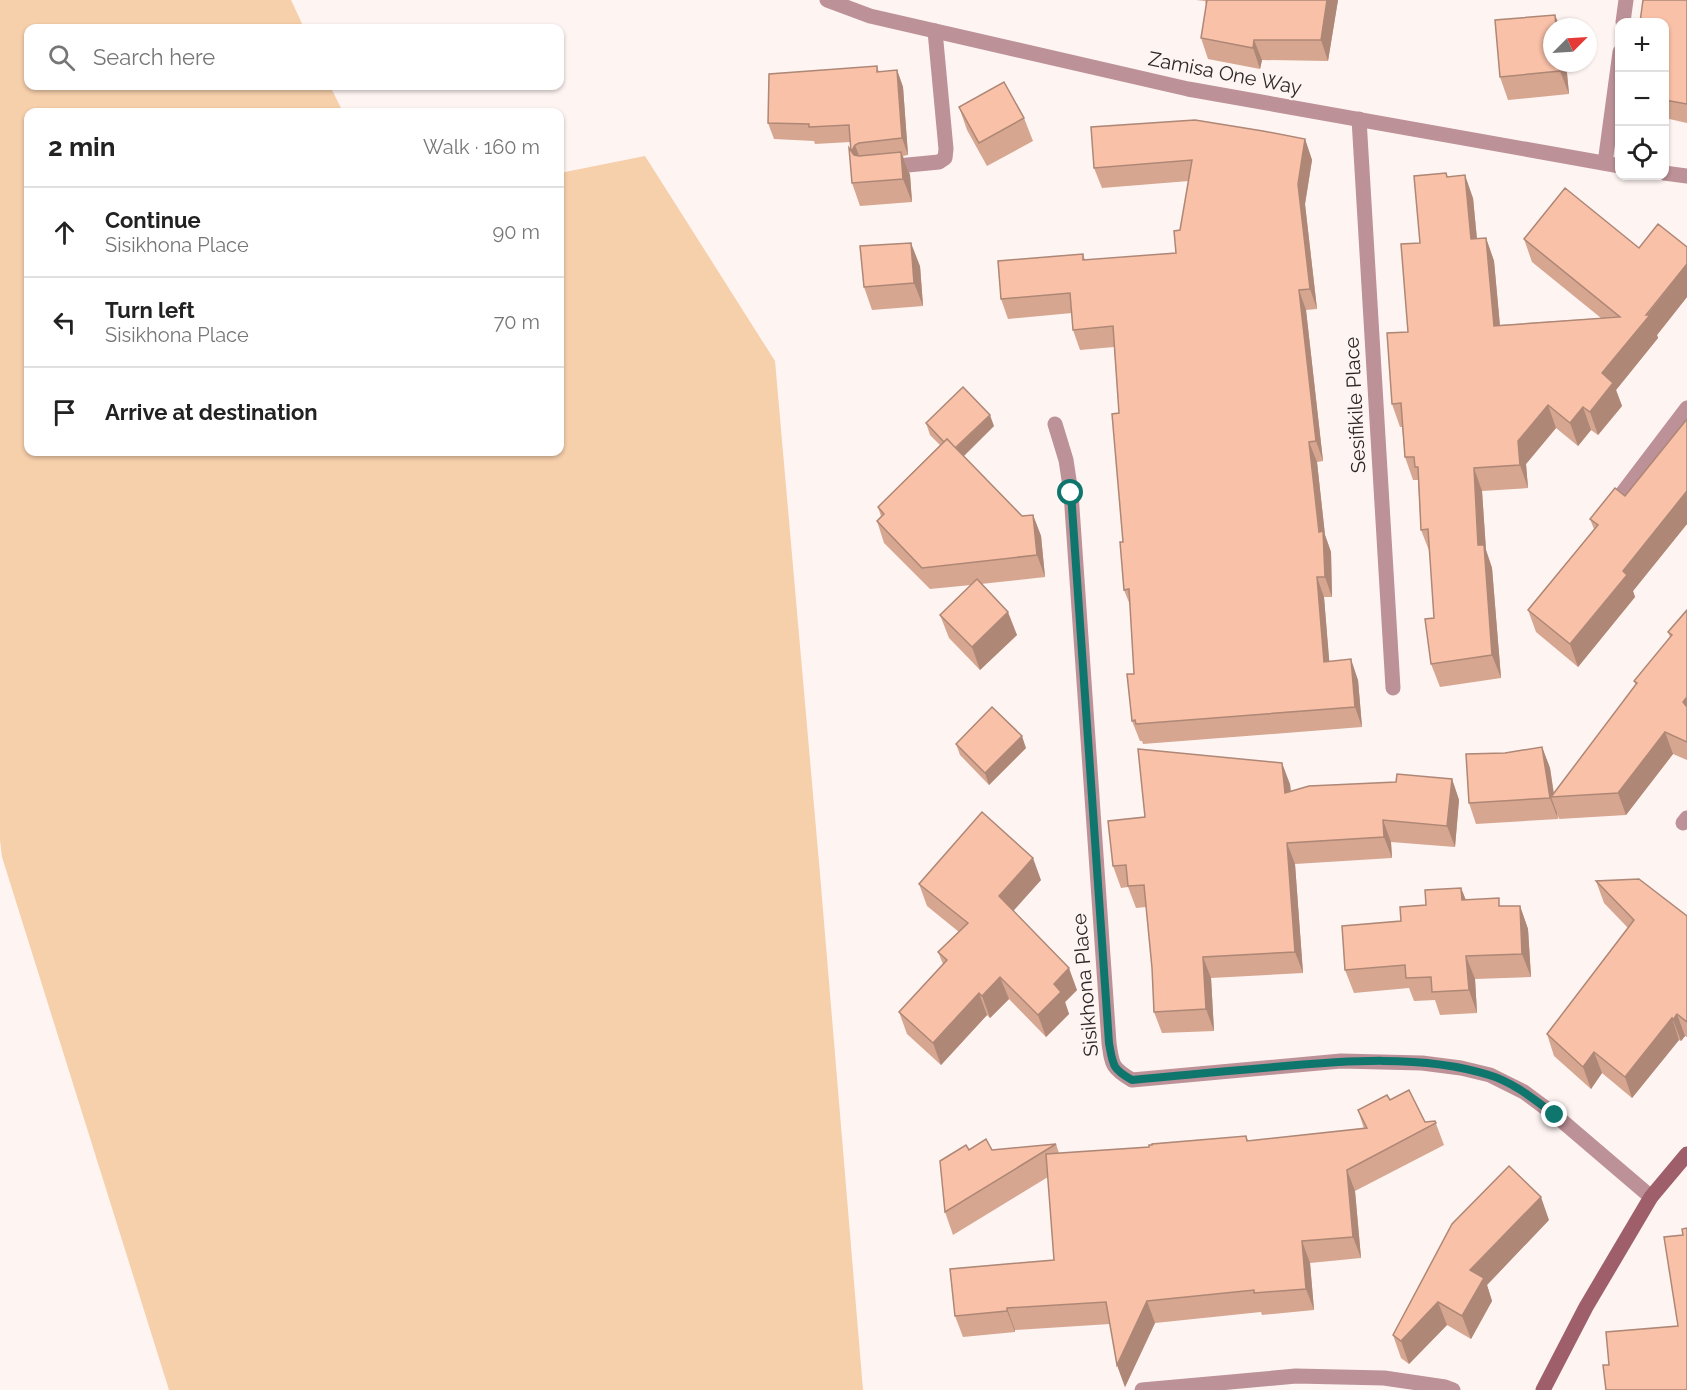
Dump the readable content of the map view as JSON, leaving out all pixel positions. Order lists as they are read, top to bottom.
{
  "streets": {
    "street": ["Zamisa One Way", "Sesifikile Place", "Sisikhona Place"]
  },
  "crossings": [
    ["Zamisa One Way", "Sesifikile Place"]
  ],
  "north": "top right",
  "page": {
    "map_buttons": ["+", "−"],
    "search": "Search here",
    "heading": ["2 min", "Walk · 160 m"],
    "list": [
      ["Continue", "Sisikhona Place", "90 m"],
      ["Turn left", "Sisikhona Place", "70 m"],
      "Arrive at destination"
    ]
  }
}
